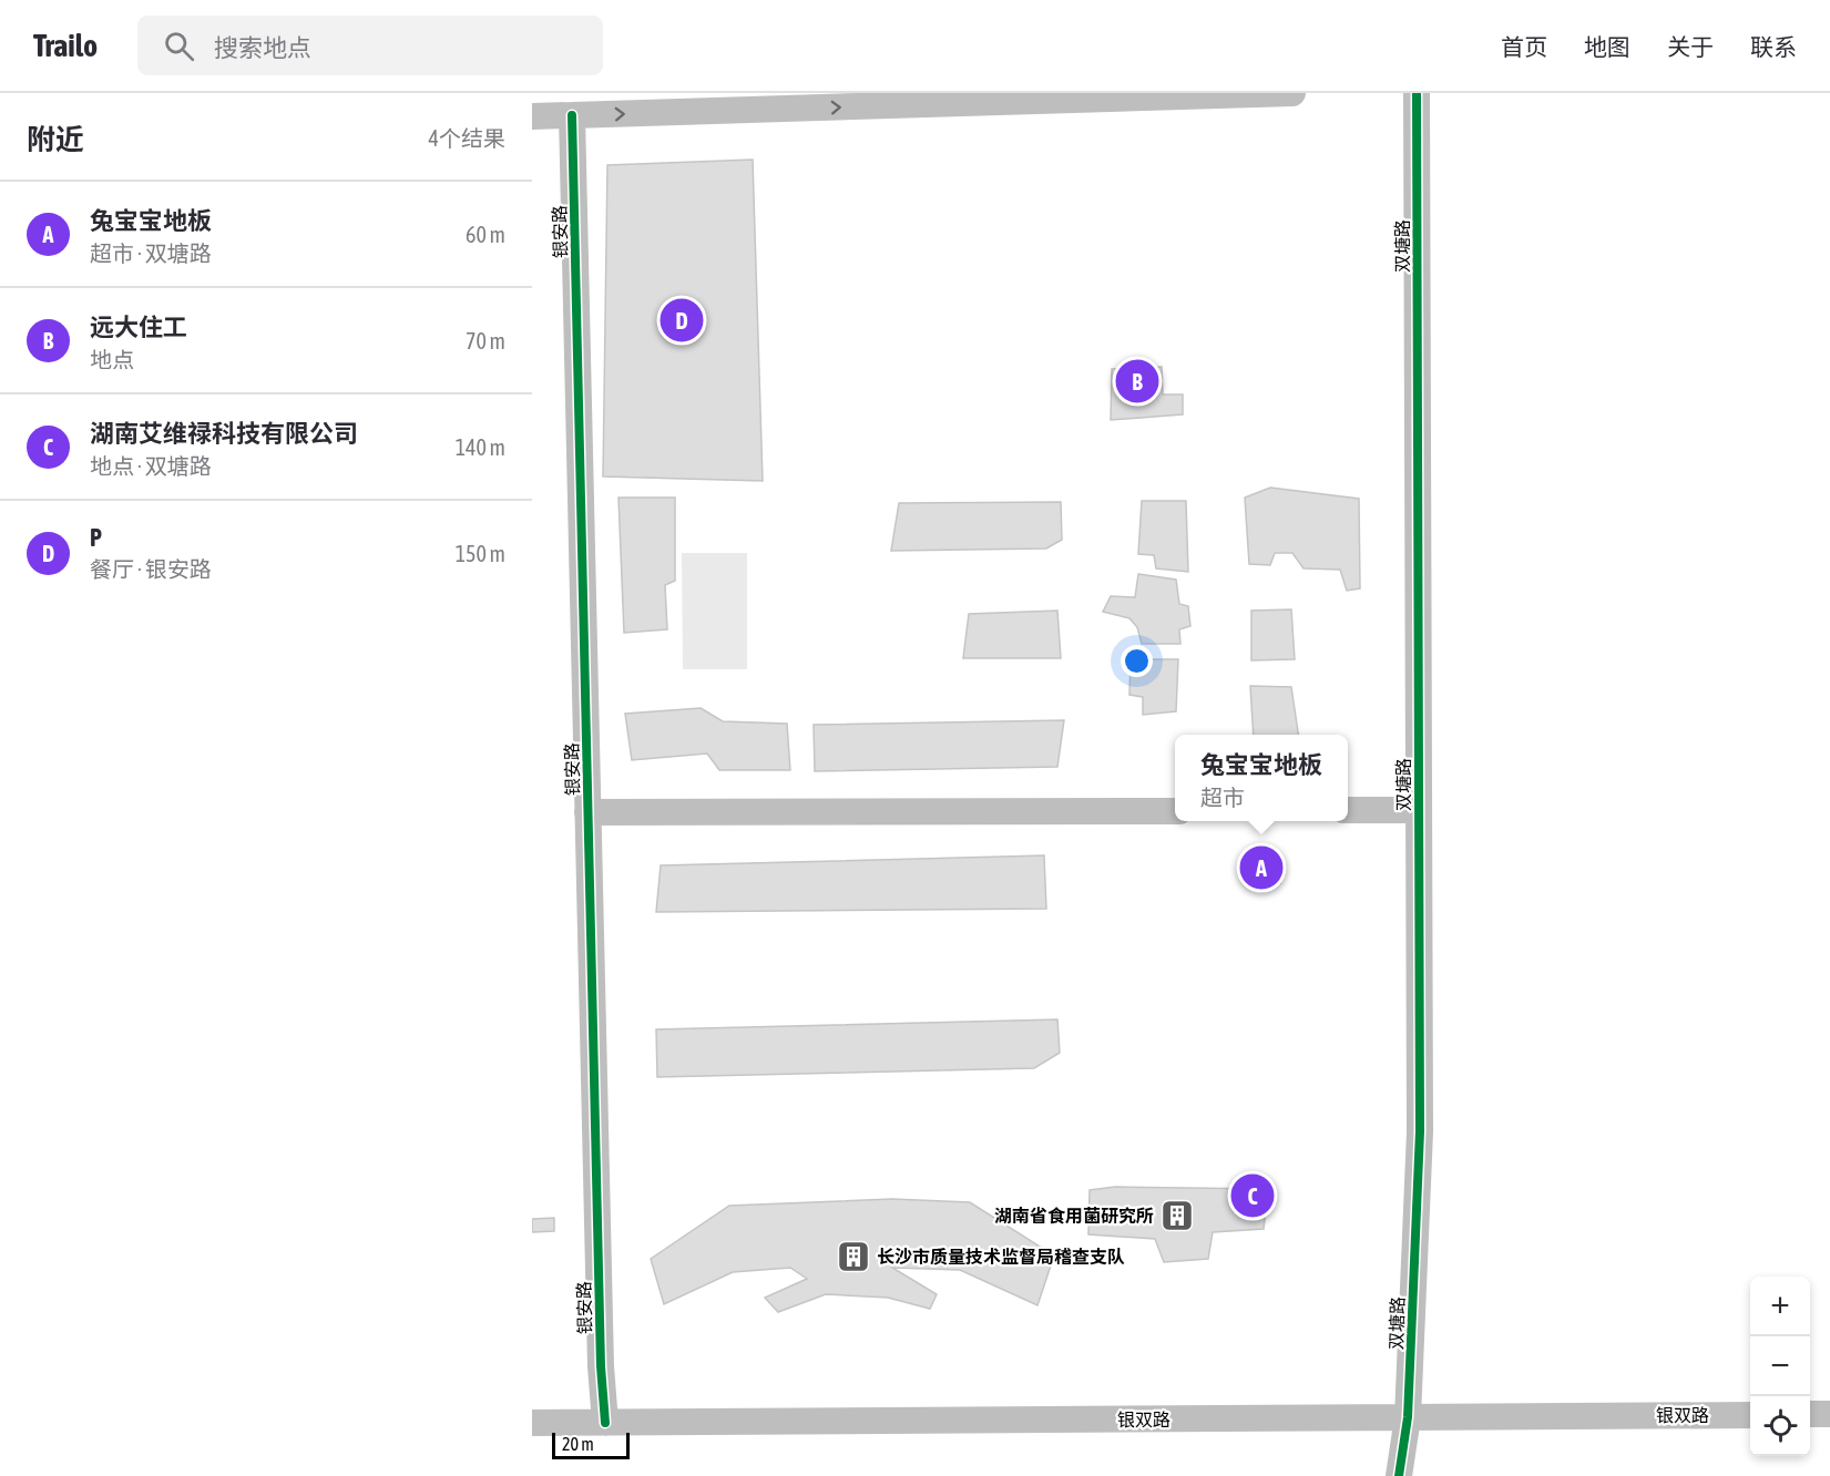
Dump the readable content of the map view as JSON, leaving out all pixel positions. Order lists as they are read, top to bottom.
{
  "streets": {
    "street": ["银安路", "双塘路", "银双路"]
  },
  "crossings": [
    ["银安路", "银双路"],
    ["双塘路", "银双路"]
  ],
  "places": {
    "building": ["湖南省食用菌研究所", "长沙市质量技术监督局稽查支队"]
  },
  "scale_bar": "20 m",
  "page": {
    "header": "Trailo",
    "search": "搜索地点",
    "nav": [
      "首页",
      "地图",
      "关于",
      "联系"
    ],
    "heading": ["附近", "4个结果"],
    "list": [
      {
        "mark": "A",
        "name": "兔宝宝地板",
        "note": "超市 · 双塘路",
        "value": "60 m"
      },
      {
        "mark": "B",
        "name": "远大住工",
        "note": "地点",
        "value": "70 m"
      },
      {
        "mark": "C",
        "name": "湖南艾维禄科技有限公司",
        "note": "地点 · 双塘路",
        "value": "140 m"
      },
      {
        "mark": "D",
        "name": "P",
        "note": "餐厅 · 银安路",
        "value": "150 m"
      }
    ],
    "pins": [
      "D",
      "B",
      "A",
      "C"
    ],
    "popup": ["兔宝宝地板", "超市"],
    "map_buttons": ["+", "−"],
    "scale": "20 m"
  }
}
